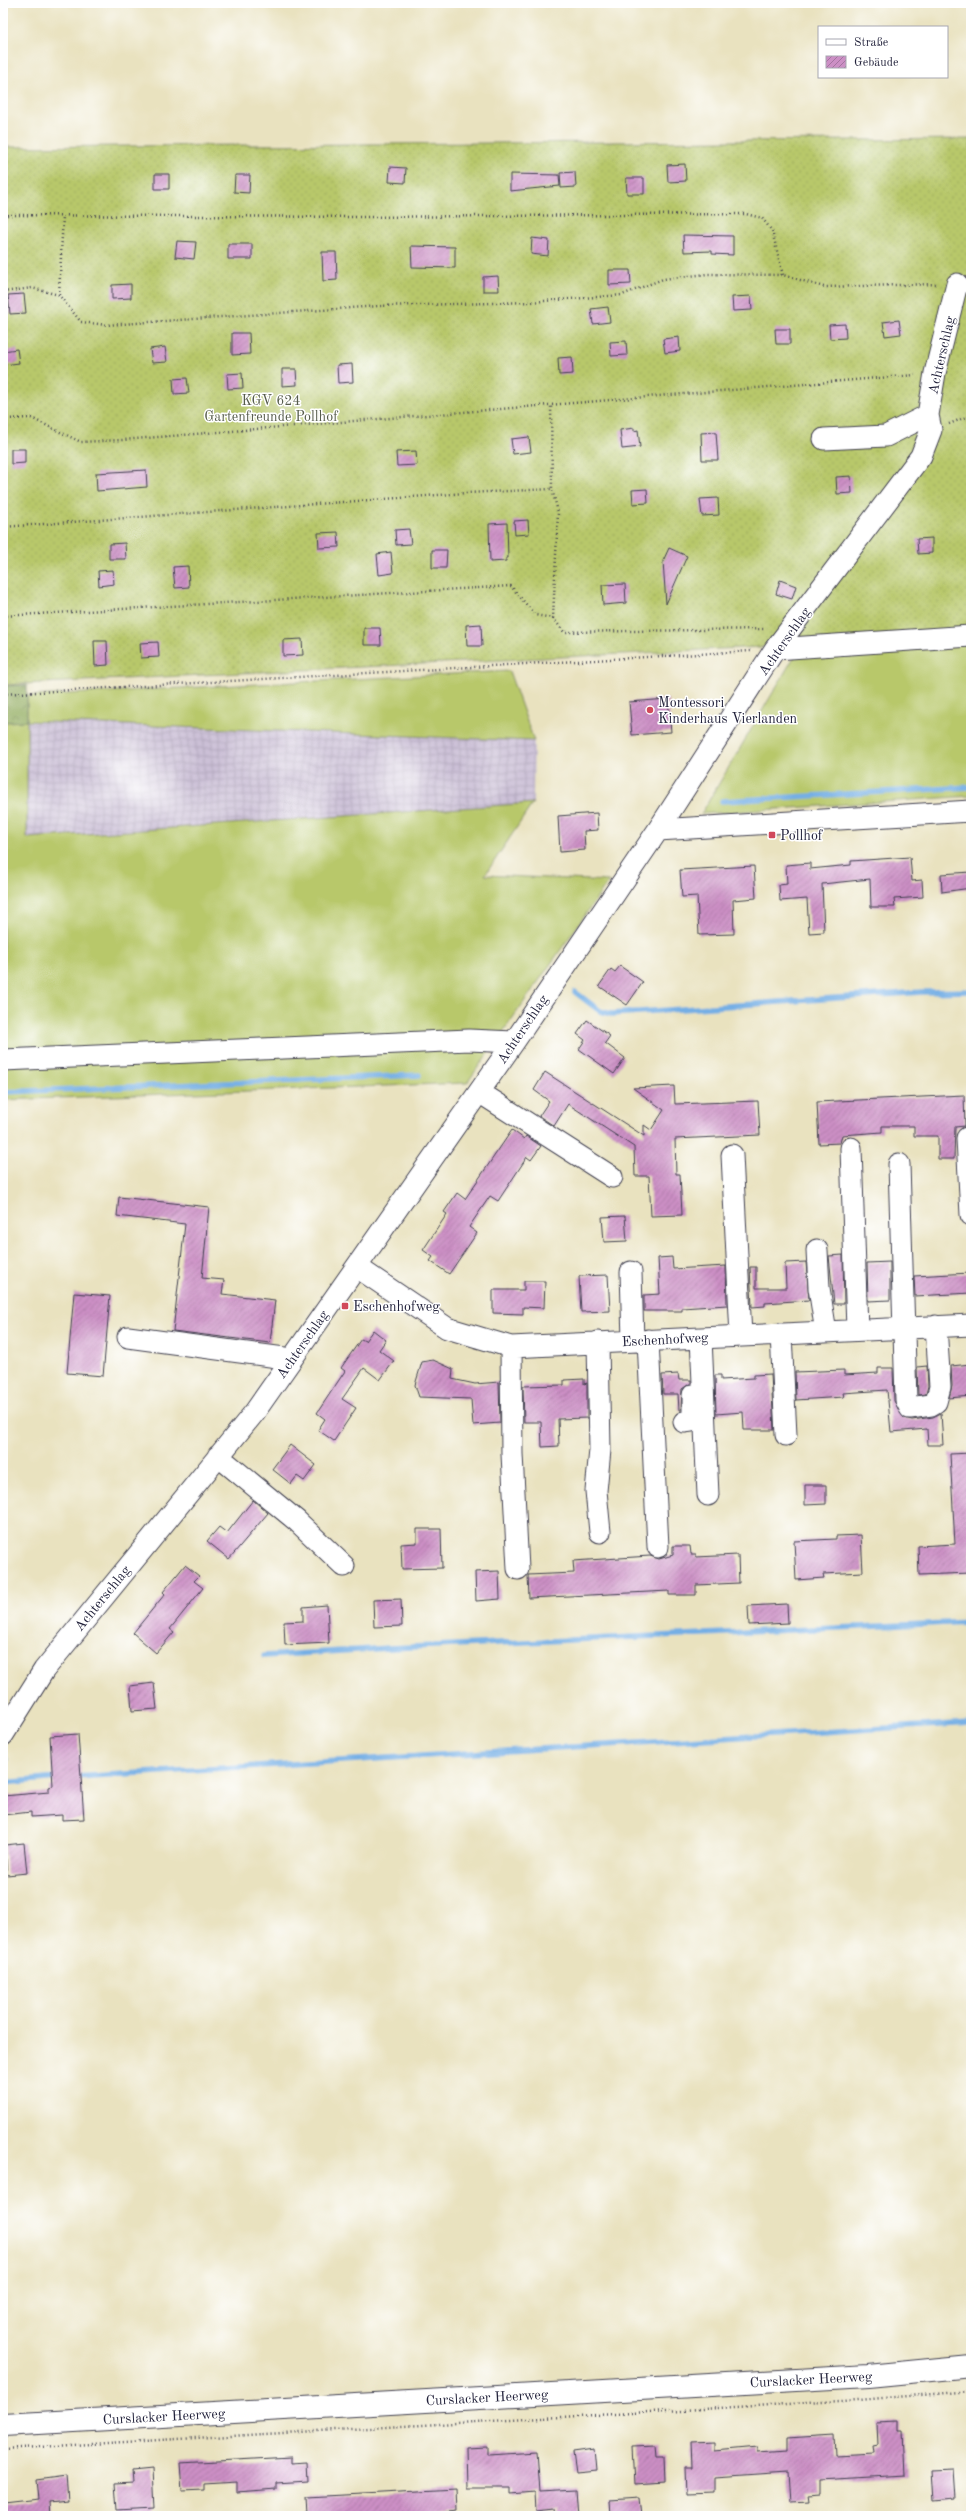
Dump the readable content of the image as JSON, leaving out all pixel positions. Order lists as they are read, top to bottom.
{
  "streets": {
    "main road": ["Curslacker Heerweg"],
    "street": ["Achterschlag", "Eschenhofweg"]
  },
  "crossings": [
    ["Achterschlag", "Eschenhofweg"]
  ],
  "parks": ["KGV 624 Gartenfreunde Pollhof"],
  "places": {
    "other": ["Montessori Kinderhaus Vierlanden"],
    "transit": ["Pollhof", "Eschenhofweg"]
  },
  "legend": ["Straße", "Gebäude"]
}
